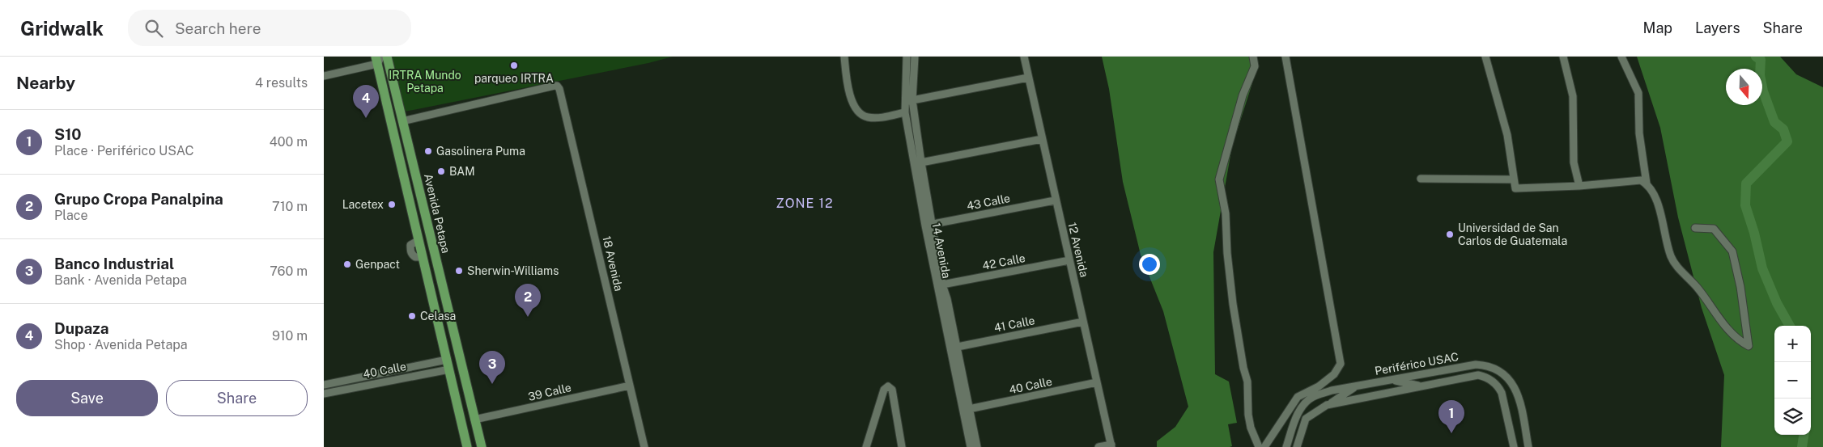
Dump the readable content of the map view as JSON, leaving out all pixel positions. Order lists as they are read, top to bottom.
{
  "streets": {
    "main road": ["Avenida Petapa"],
    "street": [
      "43 Calle",
      "12 Avenida",
      "14 Avenida",
      "42 Calle",
      "18 Avenida",
      "41 Calle",
      "Periférico USAC",
      "40 Calle",
      "39 Calle"
    ]
  },
  "crossings": [
    ["43 Calle", "12 Avenida"],
    ["43 Calle", "14 Avenida"],
    ["Avenida Petapa", "18 Avenida"],
    ["Avenida Petapa", "39 Calle"],
    ["12 Avenida", "42 Calle"],
    ["12 Avenida", "41 Calle"],
    ["12 Avenida", "40 Calle"],
    ["14 Avenida", "42 Calle"],
    ["14 Avenida", "41 Calle"],
    ["14 Avenida", "40 Calle"],
    ["18 Avenida", "39 Calle"]
  ],
  "districts": ["ZONE 12"],
  "parks": ["IRTRA Mundo Petapa"],
  "places": [
    "parqueo IRTRA",
    "Gasolinera Puma",
    "BAM",
    "Lacetex",
    "Universidad de San Carlos de Guatemala",
    "Genpact",
    "Sherwin-Williams",
    "Celasa"
  ],
  "north": "bottom",
  "page": {
    "header": "Gridwalk",
    "search": "Search here",
    "nav": ["Map", "Layers", "Share"],
    "heading": ["Nearby", "4 results"],
    "pins": [
      "4",
      "2",
      "3",
      "1"
    ],
    "list": [
      {
        "mark": "1",
        "name": "S10",
        "note": "Place · Periférico USAC",
        "value": "400 m"
      },
      {
        "mark": "2",
        "name": "Grupo Cropa Panalpina",
        "note": "Place",
        "value": "710 m"
      },
      {
        "mark": "3",
        "name": "Banco Industrial",
        "note": "Bank · Avenida Petapa",
        "value": "760 m"
      },
      {
        "mark": "4",
        "name": "Dupaza",
        "note": "Shop · Avenida Petapa",
        "value": "910 m"
      }
    ],
    "map_buttons": ["+", "−"],
    "buttons": ["Save", "Share"]
  }
}
